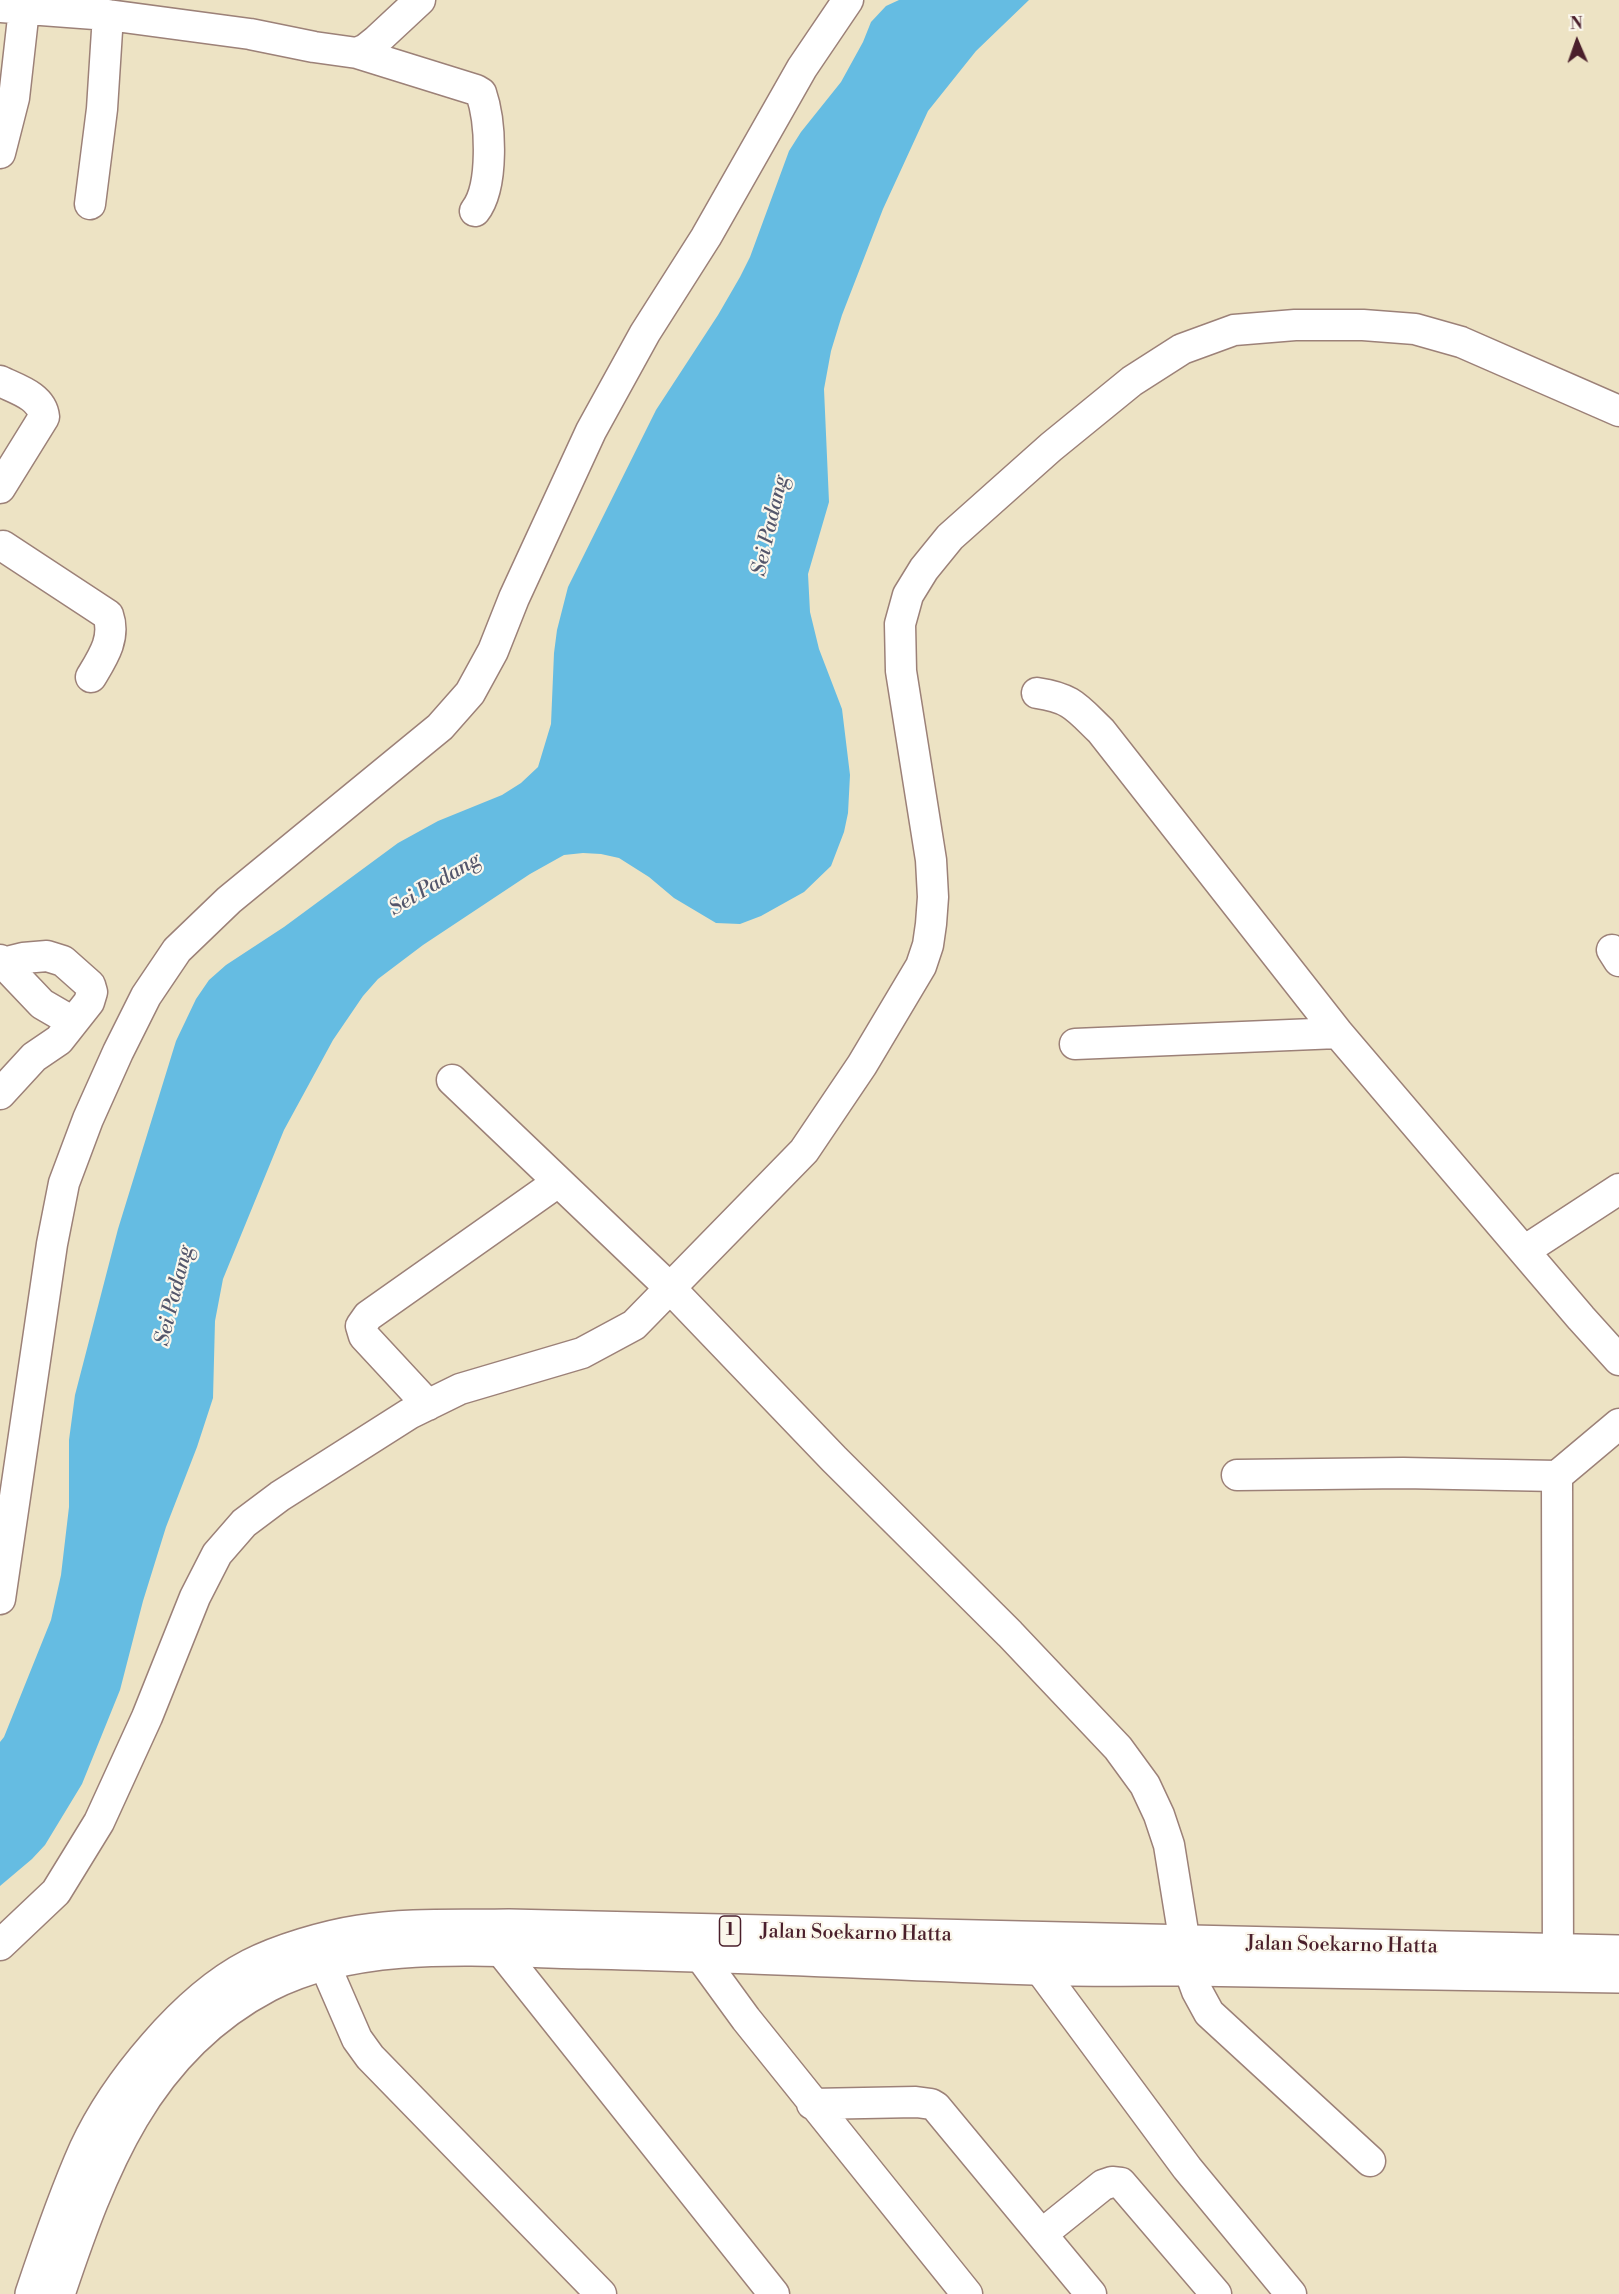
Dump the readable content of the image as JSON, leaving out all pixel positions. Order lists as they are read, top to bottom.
{
  "streets": {
    "highway": ["1", "Jalan Soekarno Hatta"]
  },
  "water": ["Sei Padang"],
  "north": "top"
}
